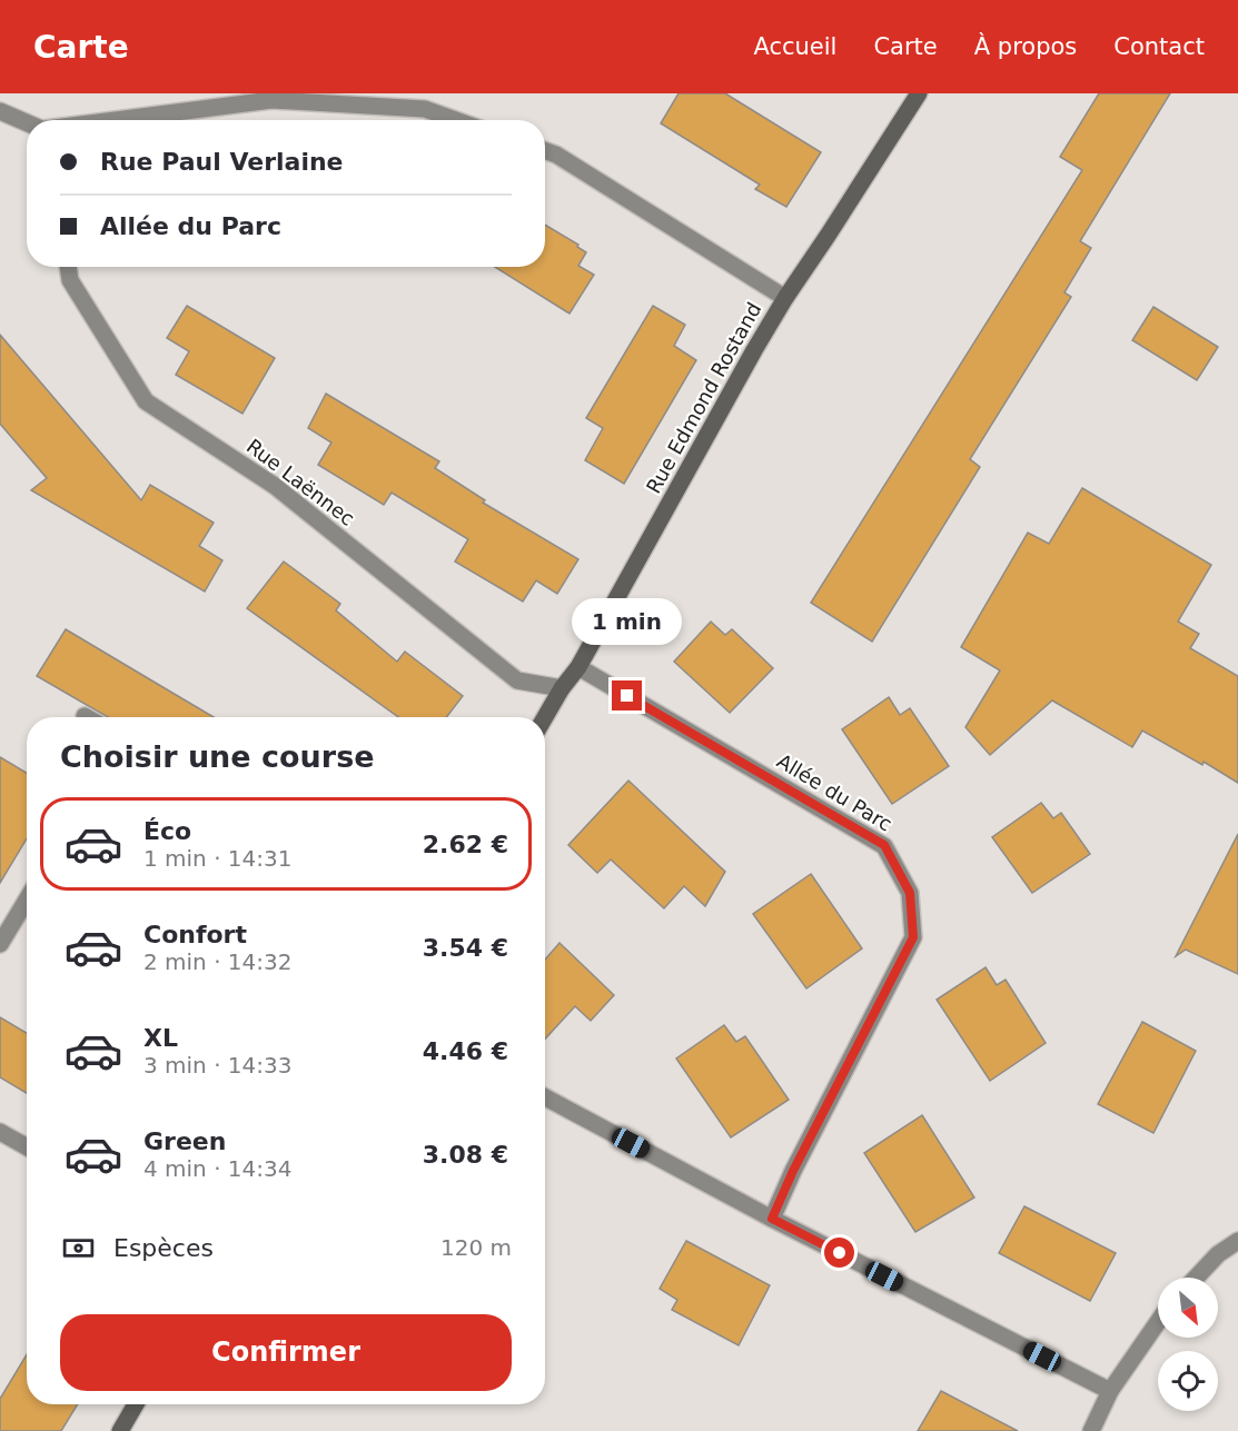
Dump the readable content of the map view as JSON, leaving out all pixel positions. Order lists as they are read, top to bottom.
{
  "streets": {
    "street": ["Rue Edmond Rostand", "Rue Laënnec", "Allée du Parc"]
  },
  "crossings": [
    ["Rue Edmond Rostand", "Rue Laënnec"],
    ["Rue Edmond Rostand", "Allée du Parc"]
  ],
  "north": "bottom right",
  "page": {
    "header": "Carte",
    "nav": [
      "Accueil",
      "Carte",
      "À propos",
      "Contact"
    ],
    "banner": ["Rue Paul Verlaine", "Allée du Parc"],
    "bubble": "1 min",
    "heading": "Choisir une course",
    "list": [
      {
        "name": "Éco",
        "note": "1 min · 14:31",
        "value": "2.62 €"
      },
      {
        "name": "Confort",
        "note": "2 min · 14:32",
        "value": "3.54 €"
      },
      {
        "name": "XL",
        "note": "3 min · 14:33",
        "value": "4.46 €"
      },
      {
        "name": "Green",
        "note": "4 min · 14:34",
        "value": "3.08 €"
      }
    ],
    "pay": ["Espèces", "120 m"],
    "buttons": "Confirmer"
  }
}
